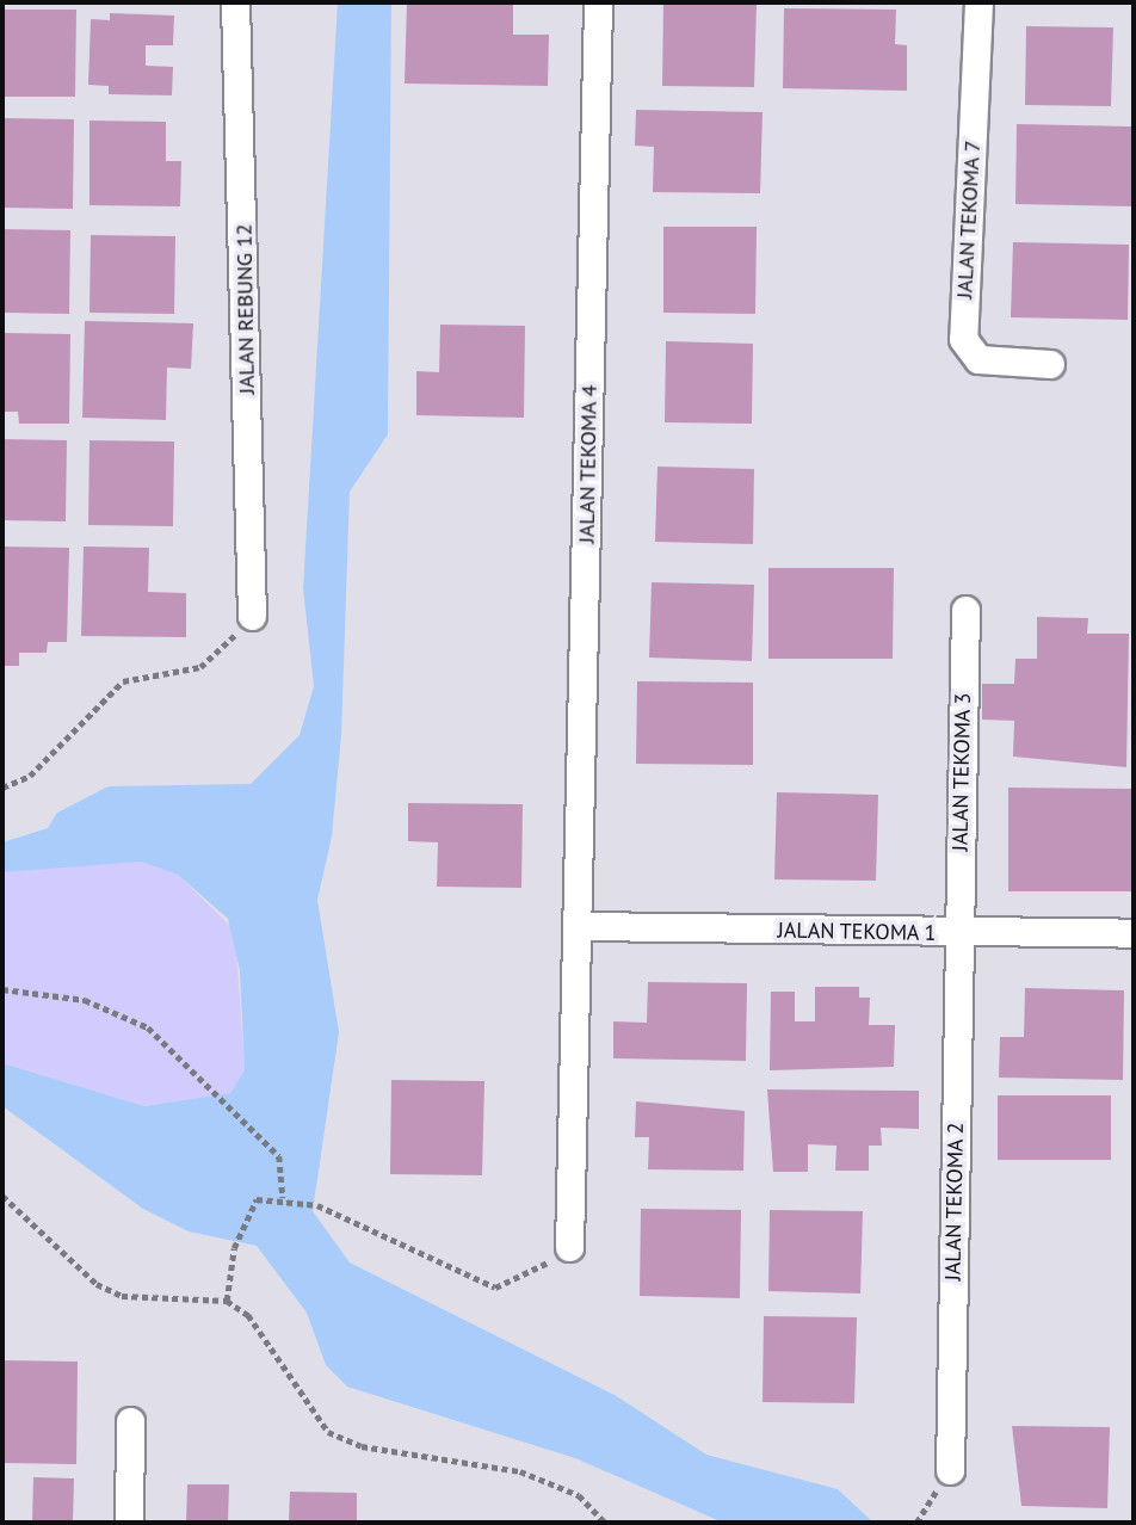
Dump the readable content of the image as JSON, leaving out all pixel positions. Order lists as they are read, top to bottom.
{
  "streets": {
    "street": [
      "JALAN TEKOMA 7",
      "JALAN REBUNG 12",
      "JALAN TEKOMA 4",
      "JALAN TEKOMA 3",
      "JALAN TEKOMA 1",
      "JALAN TEKOMA 2"
    ]
  },
  "crossings": [
    ["JALAN TEKOMA 4", "JALAN TEKOMA 1"],
    ["JALAN TEKOMA 3", "JALAN TEKOMA 1"],
    ["JALAN TEKOMA 3", "JALAN TEKOMA 2"],
    ["JALAN TEKOMA 1", "JALAN TEKOMA 2"]
  ]
}
